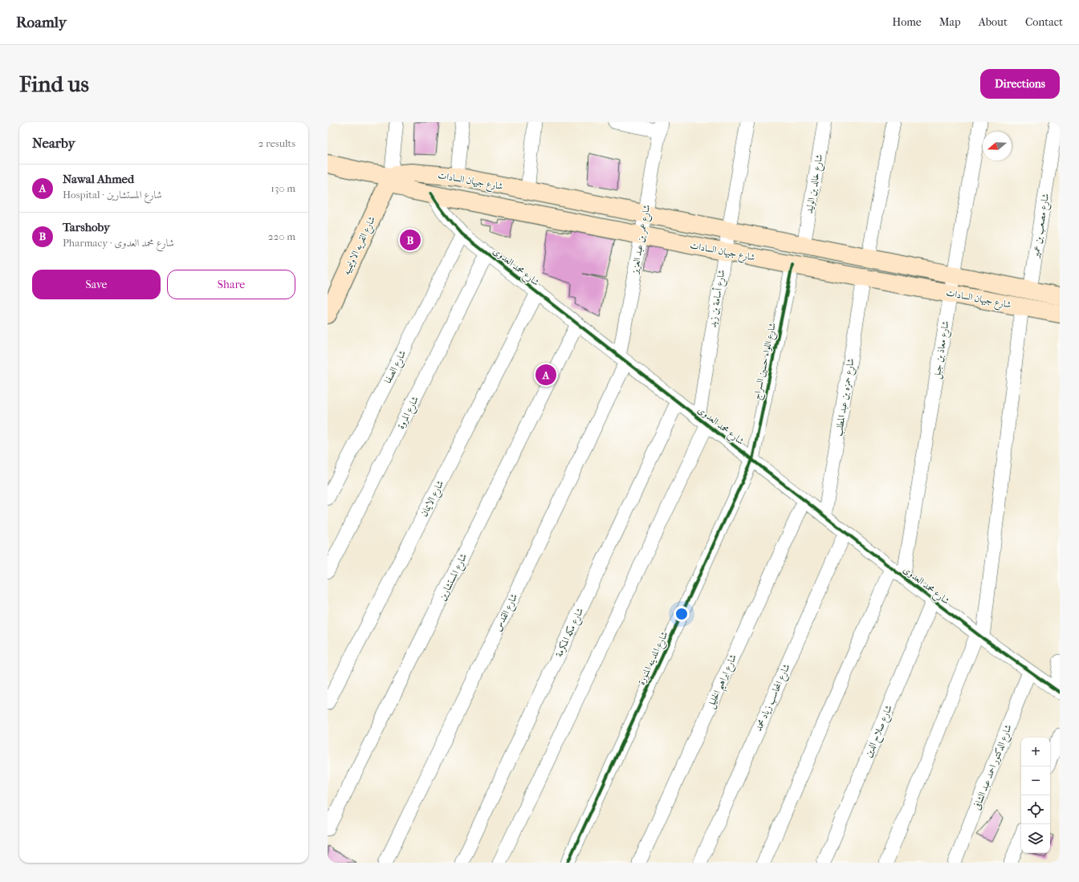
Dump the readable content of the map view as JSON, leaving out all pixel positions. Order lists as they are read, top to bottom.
{
  "streets": {
    "main road": ["شارع جيهان السادات", "شارع القريه الاوليمبيه"],
    "street": [
      "شارع خالد بن الوليد",
      "شارع مصعب بن عمير",
      "شارع عمر بن عبد العزيز",
      "شارع محمد العدوى",
      "شارع أسامة بن زيد",
      "شارع معاذ بن جبل",
      "شارع اللواء حسين السراج",
      "شارع الصفا",
      "شارع حمزه بن عبد المطلب",
      "شارع المروة",
      "شارع الايمان",
      "شارع المستشارين",
      "شارع القدس",
      "شارع مكه المكرمة",
      "شارع المدينه المنورة",
      "شارع ابراهيم الخليل",
      "شارع المحاسب زياد محمد",
      "شارع صلاح الدين",
      "شارع الدكتور احمد عبد الشافى"
    ]
  },
  "crossings": [
    ["شارع جيهان السادات", "شارع خالد بن الوليد"],
    ["شارع جيهان السادات", "شارع مصعب بن عمير"],
    ["شارع جيهان السادات", "شارع عمر بن عبد العزيز"],
    ["شارع جيهان السادات", "شارع القريه الاوليمبيه"],
    ["شارع جيهان السادات", "شارع محمد العدوى"],
    ["شارع جيهان السادات", "شارع أسامة بن زيد"],
    ["شارع جيهان السادات", "شارع معاذ بن جبل"],
    ["شارع جيهان السادات", "شارع اللواء حسين السراج"],
    ["شارع جيهان السادات", "شارع حمزه بن عبد المطلب"],
    ["شارع عمر بن عبد العزيز", "شارع محمد العدوى"],
    ["شارع عمر بن عبد العزيز", "شارع القدس"],
    ["شارع محمد العدوى", "شارع أسامة بن زيد"],
    ["شارع محمد العدوى", "شارع معاذ بن جبل"],
    ["شارع محمد العدوى", "شارع اللواء حسين السراج"],
    ["شارع محمد العدوى", "شارع الصفا"],
    ["شارع محمد العدوى", "شارع حمزه بن عبد المطلب"],
    ["شارع محمد العدوى", "شارع المروة"],
    ["شارع محمد العدوى", "شارع الايمان"],
    ["شارع محمد العدوى", "شارع المستشارين"],
    ["شارع محمد العدوى", "شارع القدس"],
    ["شارع محمد العدوى", "شارع مكه المكرمة"],
    ["شارع محمد العدوى", "شارع المدينه المنورة"],
    ["شارع محمد العدوى", "شارع ابراهيم الخليل"],
    ["شارع محمد العدوى", "شارع المحاسب زياد محمد"],
    ["شارع محمد العدوى", "شارع صلاح الدين"],
    ["شارع محمد العدوى", "شارع الدكتور احمد عبد الشافى"],
    ["شارع اللواء حسين السراج", "شارع المدينه المنورة"]
  ],
  "north": "left",
  "page": {
    "header": "Roamly",
    "nav": [
      "Home",
      "Map",
      "About",
      "Contact"
    ],
    "buttons": [
      "Directions",
      ["Save", "Share"]
    ],
    "title": "Find us",
    "heading": ["Nearby", "2 results"],
    "list": [
      {
        "mark": "A",
        "name": "Nawal Ahmed",
        "note": "Hospital · شارع المستشارين",
        "value": "130 m"
      },
      {
        "mark": "B",
        "name": "Tarshoby",
        "note": "Pharmacy · شارع محمد العدوى",
        "value": "220 m"
      }
    ],
    "pins": ["B", "A"],
    "map_buttons": ["+", "−"]
  }
}
